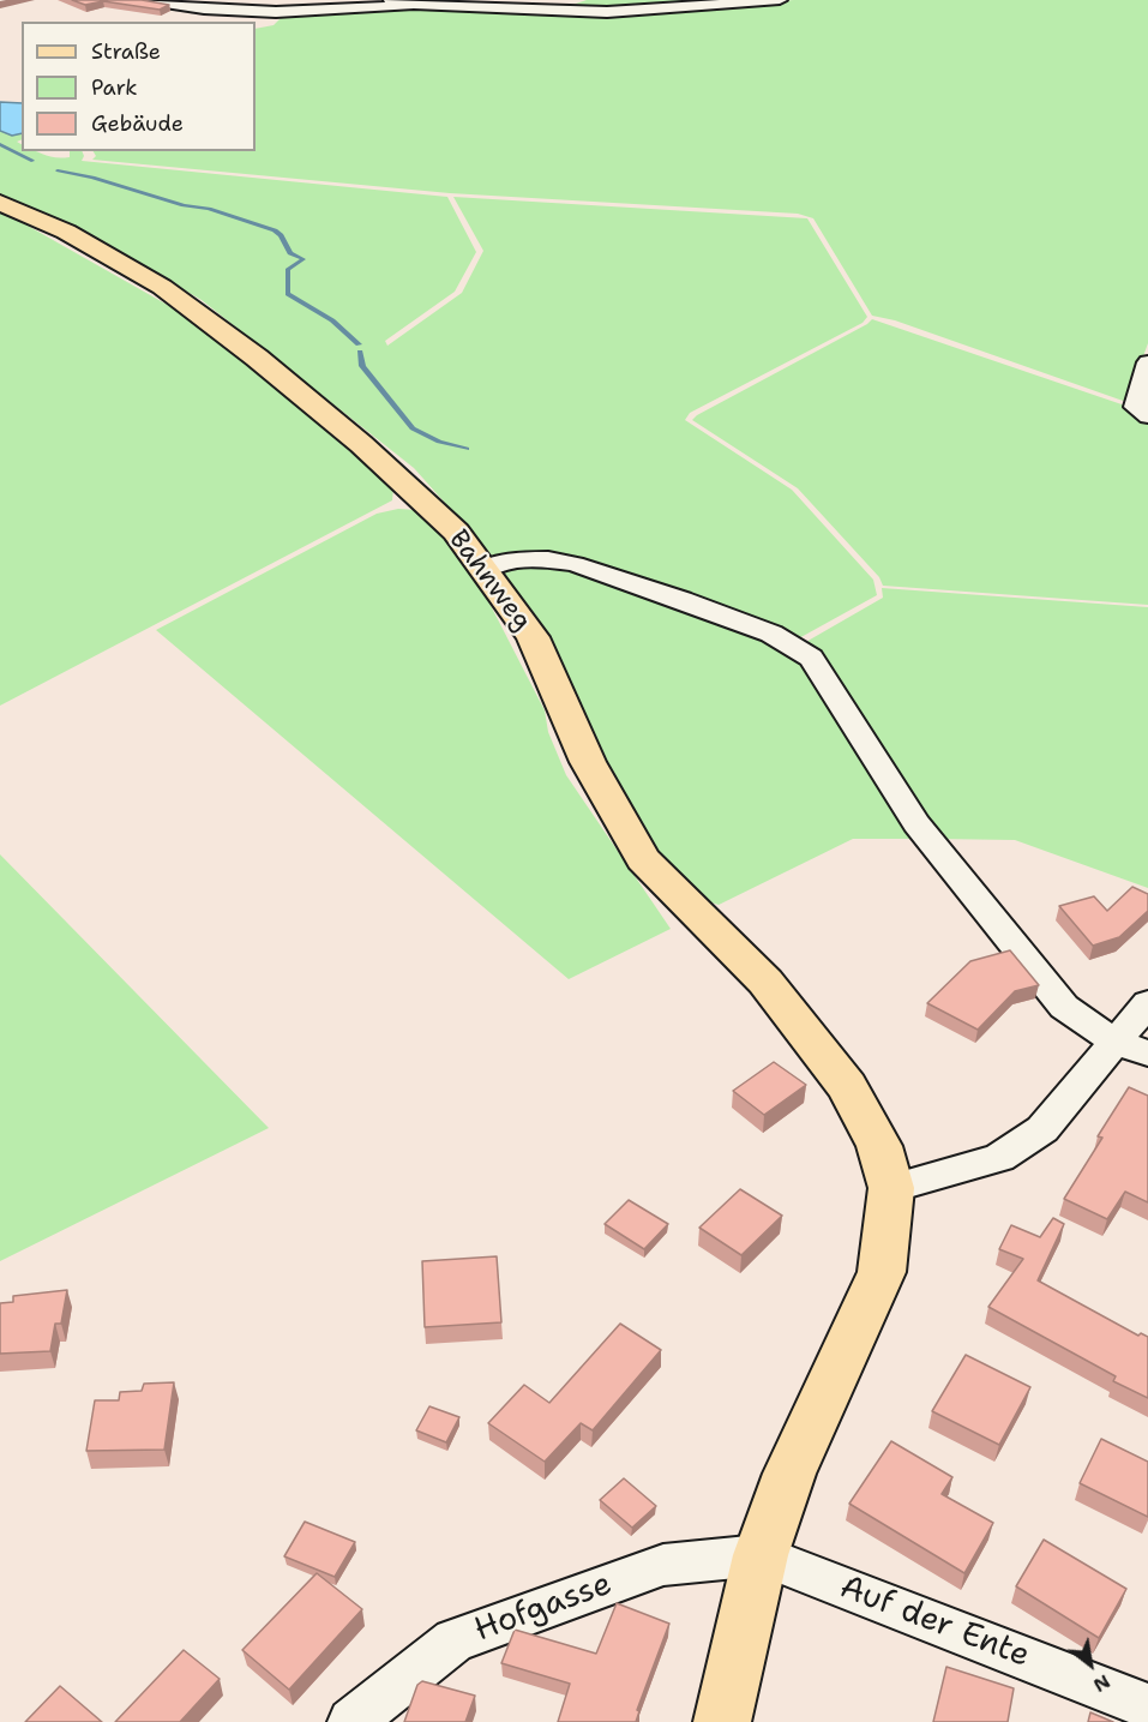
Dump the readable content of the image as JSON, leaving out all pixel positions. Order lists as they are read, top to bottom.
{
  "streets": {
    "main road": ["Bahnweg"],
    "street": ["Hofgasse", "Auf der Ente"]
  },
  "crossings": [
    ["Hofgasse", "Auf der Ente"]
  ],
  "legend": ["Straße", "Park", "Gebäude"],
  "north": "bottom right"
}
